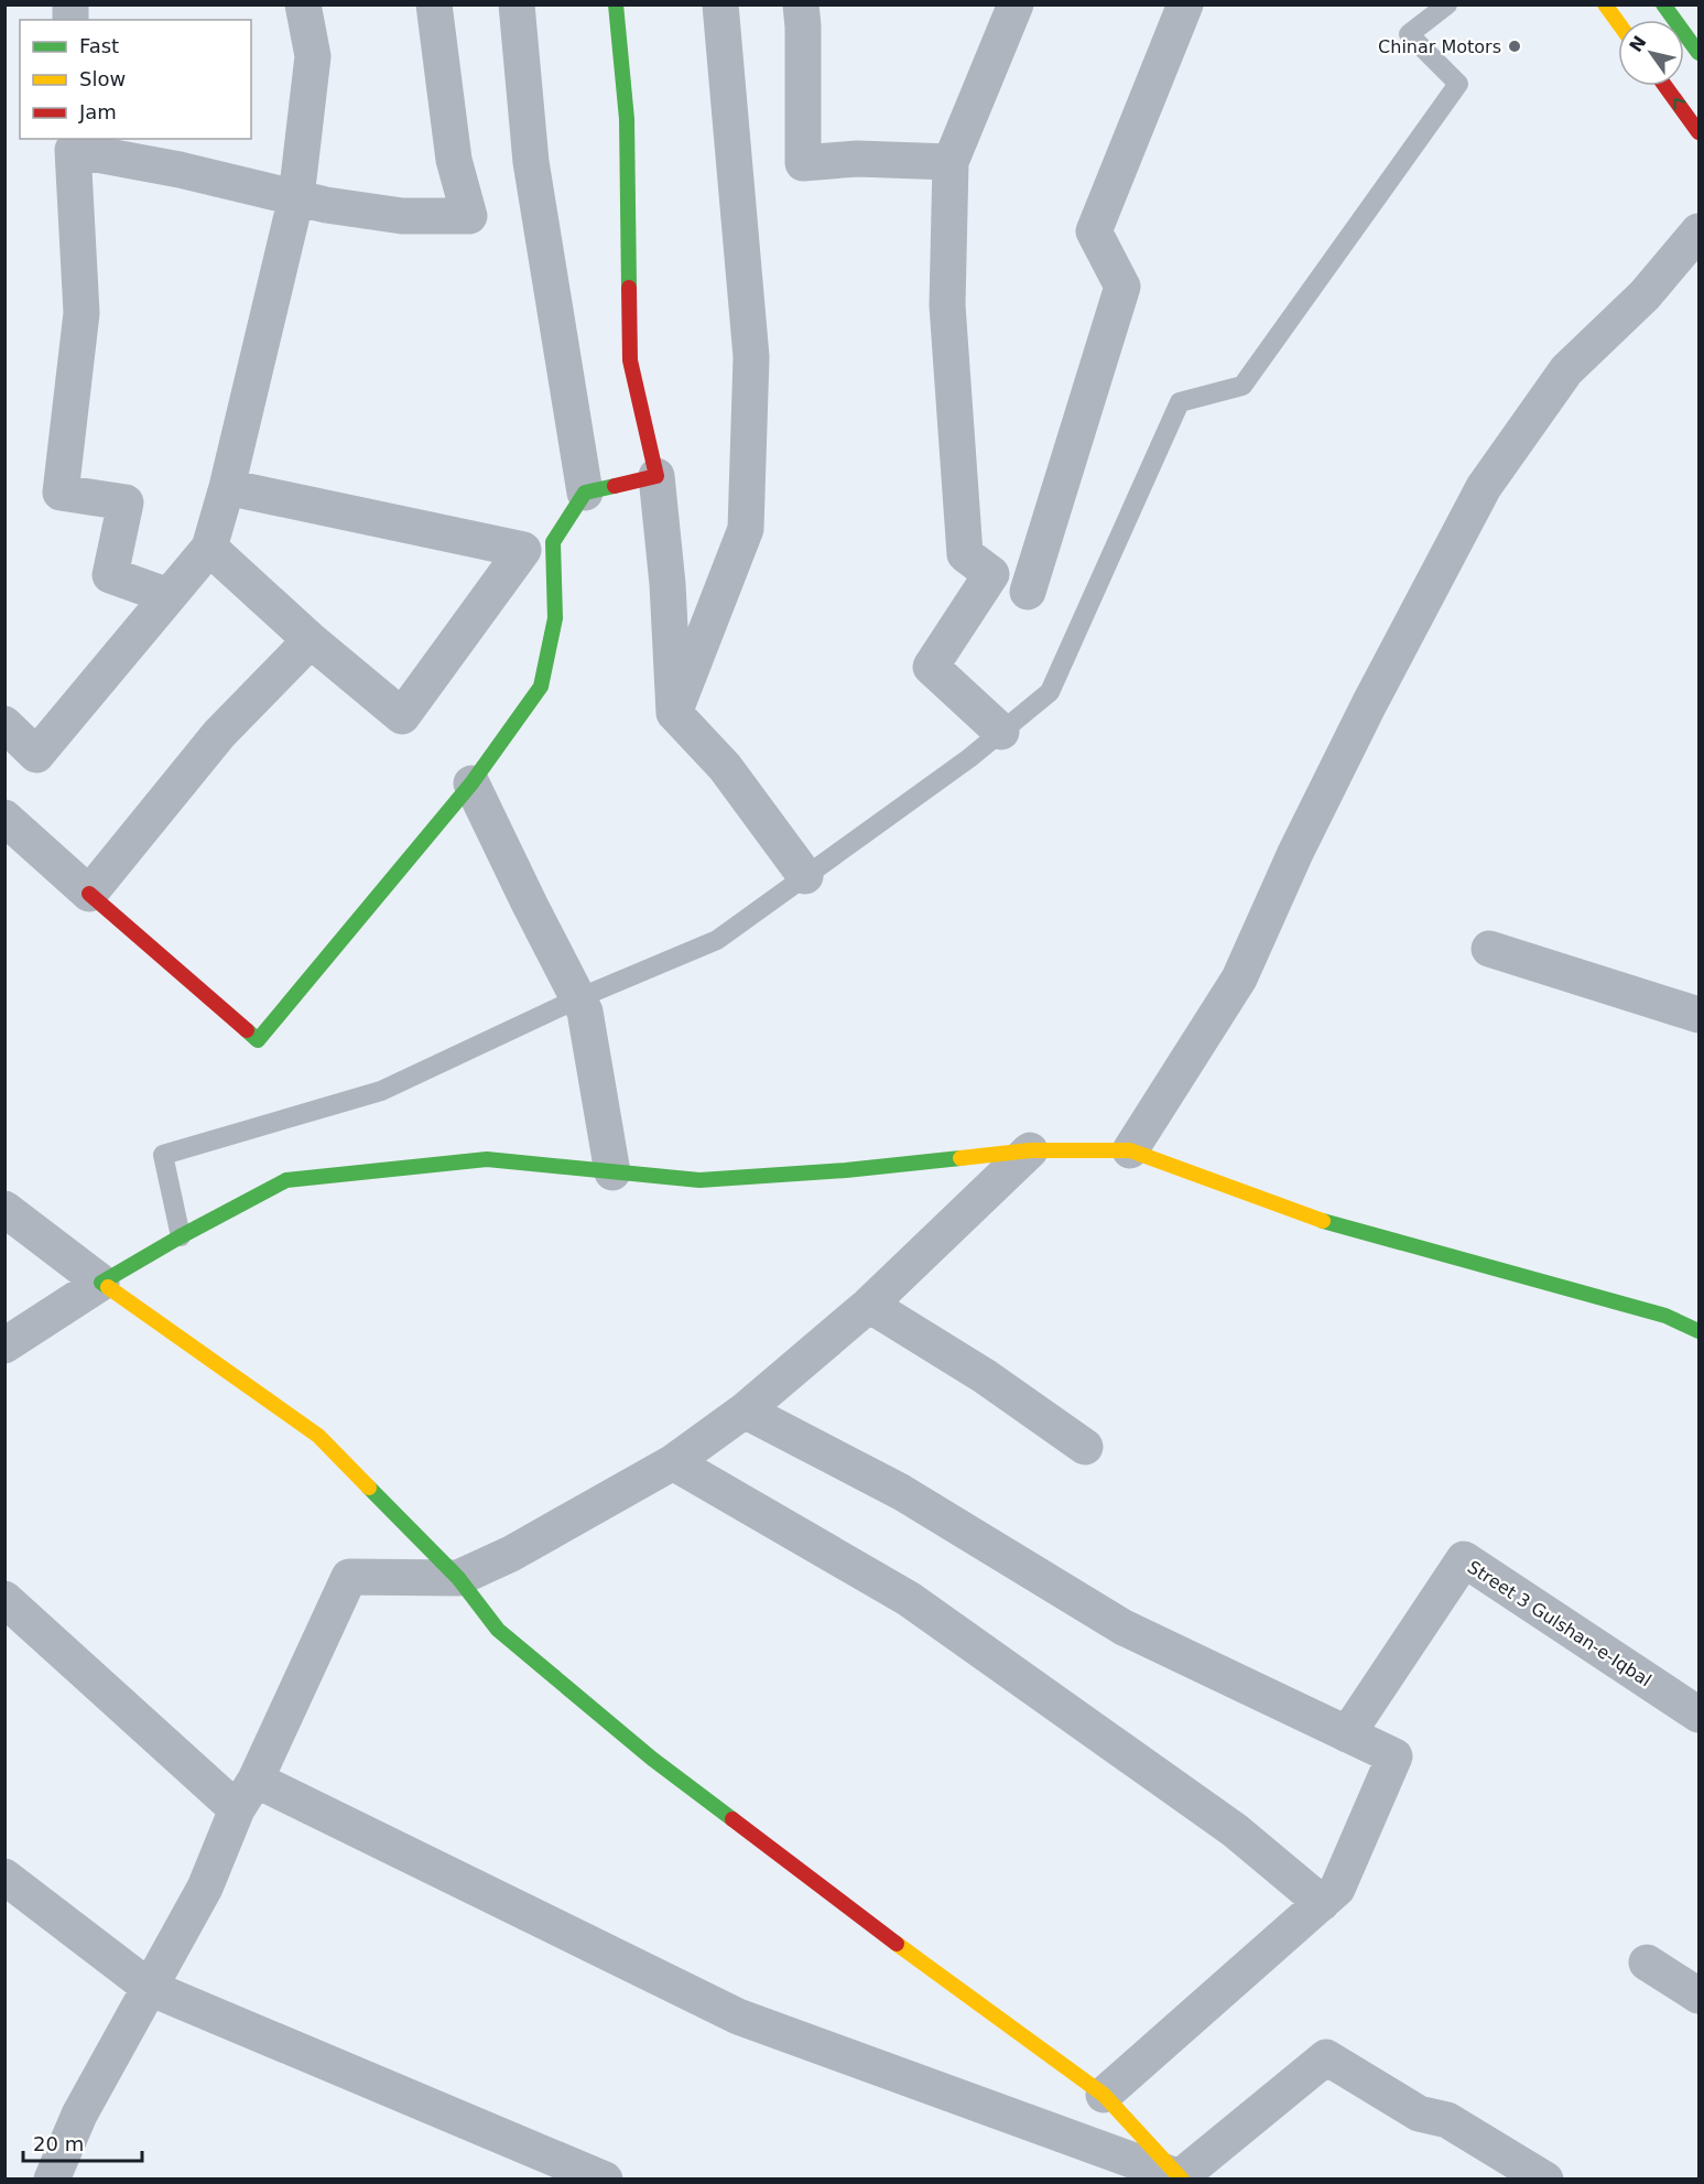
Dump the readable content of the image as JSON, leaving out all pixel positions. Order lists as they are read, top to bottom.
{
  "streets": {
    "street": ["Street 3 Gulshan-e-Iqbal"]
  },
  "places": ["Chinar Motors"],
  "legend": ["Fast", "Slow", "Jam"],
  "scale_bar": "20 m",
  "north": "top left"
}
